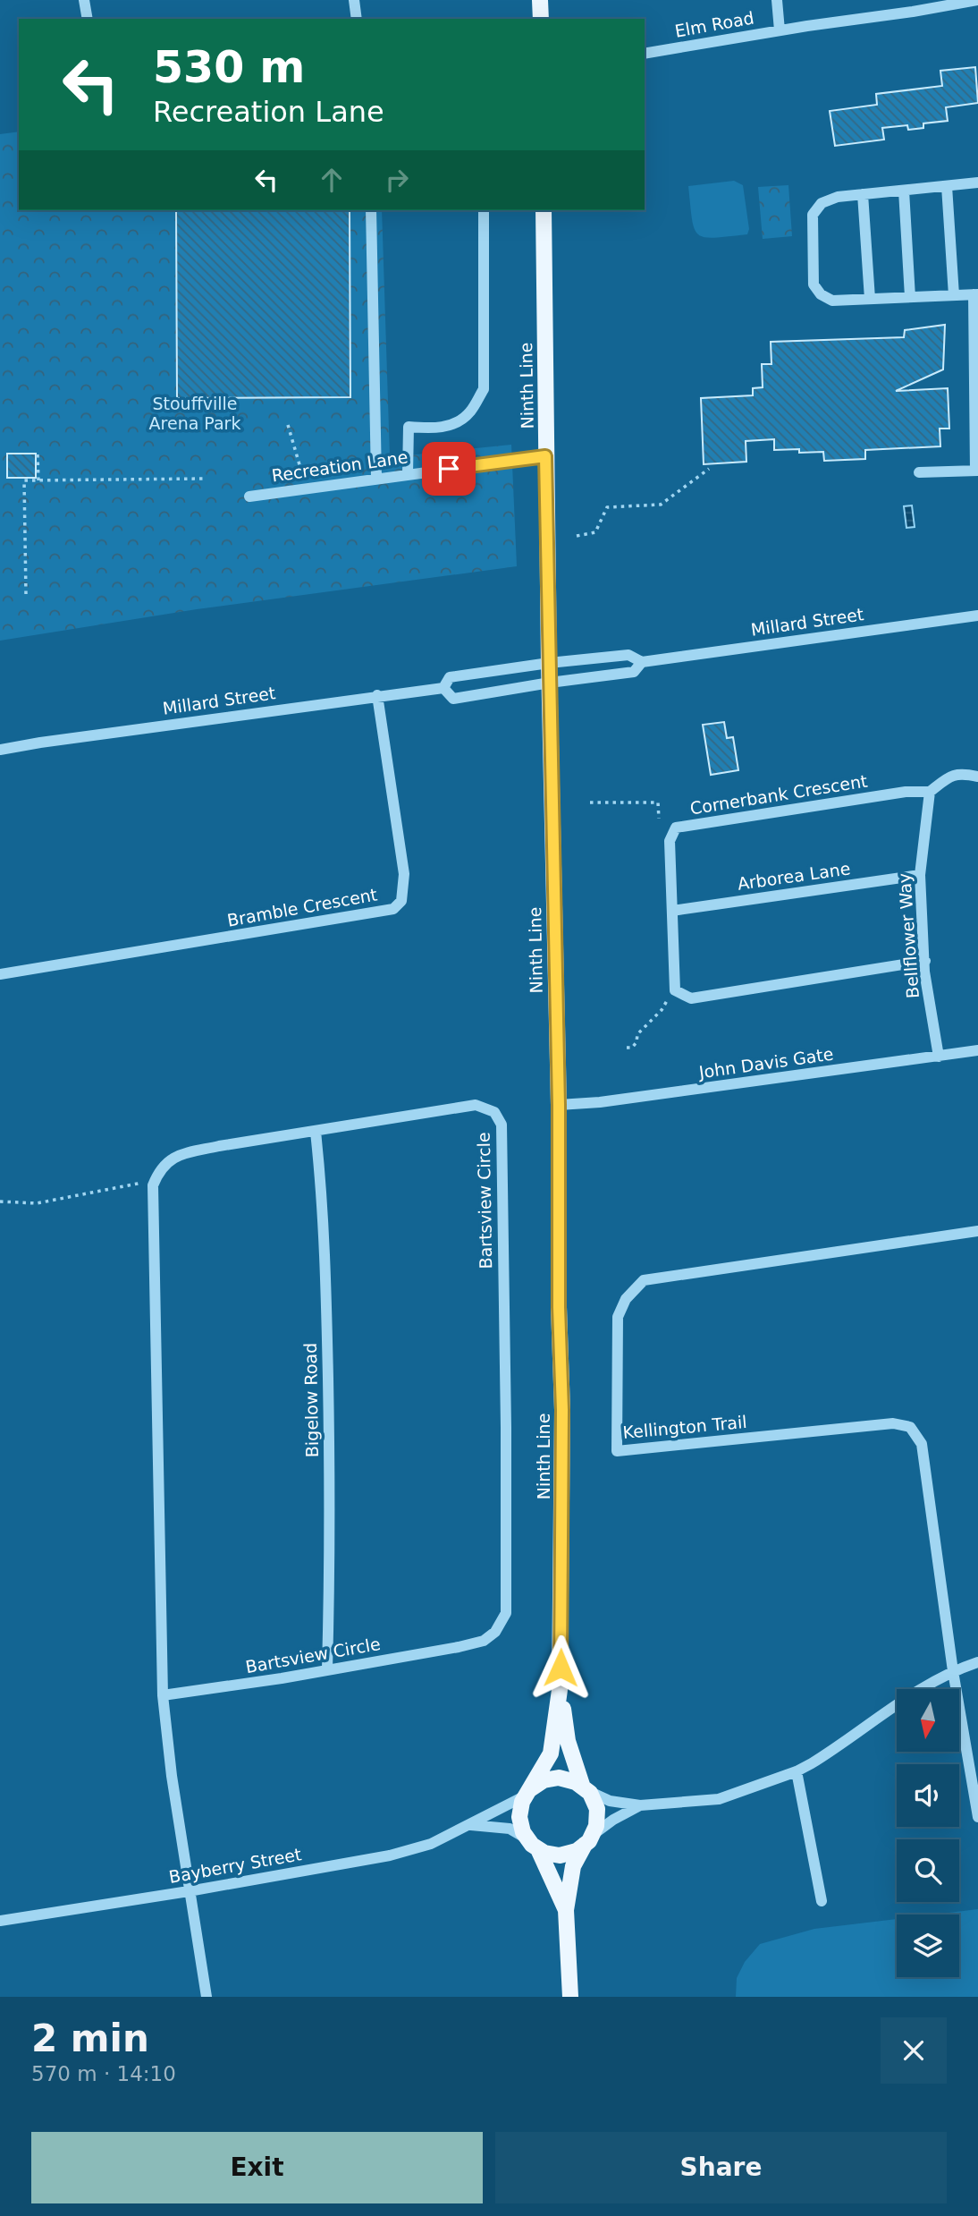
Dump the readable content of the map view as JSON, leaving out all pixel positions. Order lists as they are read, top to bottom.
{
  "streets": {
    "main road": ["Ninth Line"],
    "street": [
      "Elm Road",
      "Recreation Lane",
      "Millard Street",
      "Cornerbank Crescent",
      "Arborea Lane",
      "Bramble Crescent",
      "Bellflower Way",
      "John Davis Gate",
      "Bartsview Circle",
      "Bigelow Road",
      "Kellington Trail",
      "Bayberry Street"
    ]
  },
  "crossings": [
    ["Ninth Line", "Recreation Lane"],
    ["Ninth Line", "Millard Street"],
    ["Ninth Line", "John Davis Gate"],
    ["Ninth Line", "Bayberry Street"],
    ["Millard Street", "Bramble Crescent"],
    ["Cornerbank Crescent", "Arborea Lane"],
    ["Cornerbank Crescent", "Bellflower Way"],
    ["Arborea Lane", "Bellflower Way"],
    ["Bellflower Way", "John Davis Gate"],
    ["Bartsview Circle", "Bigelow Road"]
  ],
  "parks": ["Stouffville Arena Park"],
  "north": "bottom",
  "page": {
    "turn": ["530 m", "Recreation Lane"],
    "heading": ["2 min", "570 m · 14:10"],
    "buttons": ["Exit", "Share"]
  }
}
